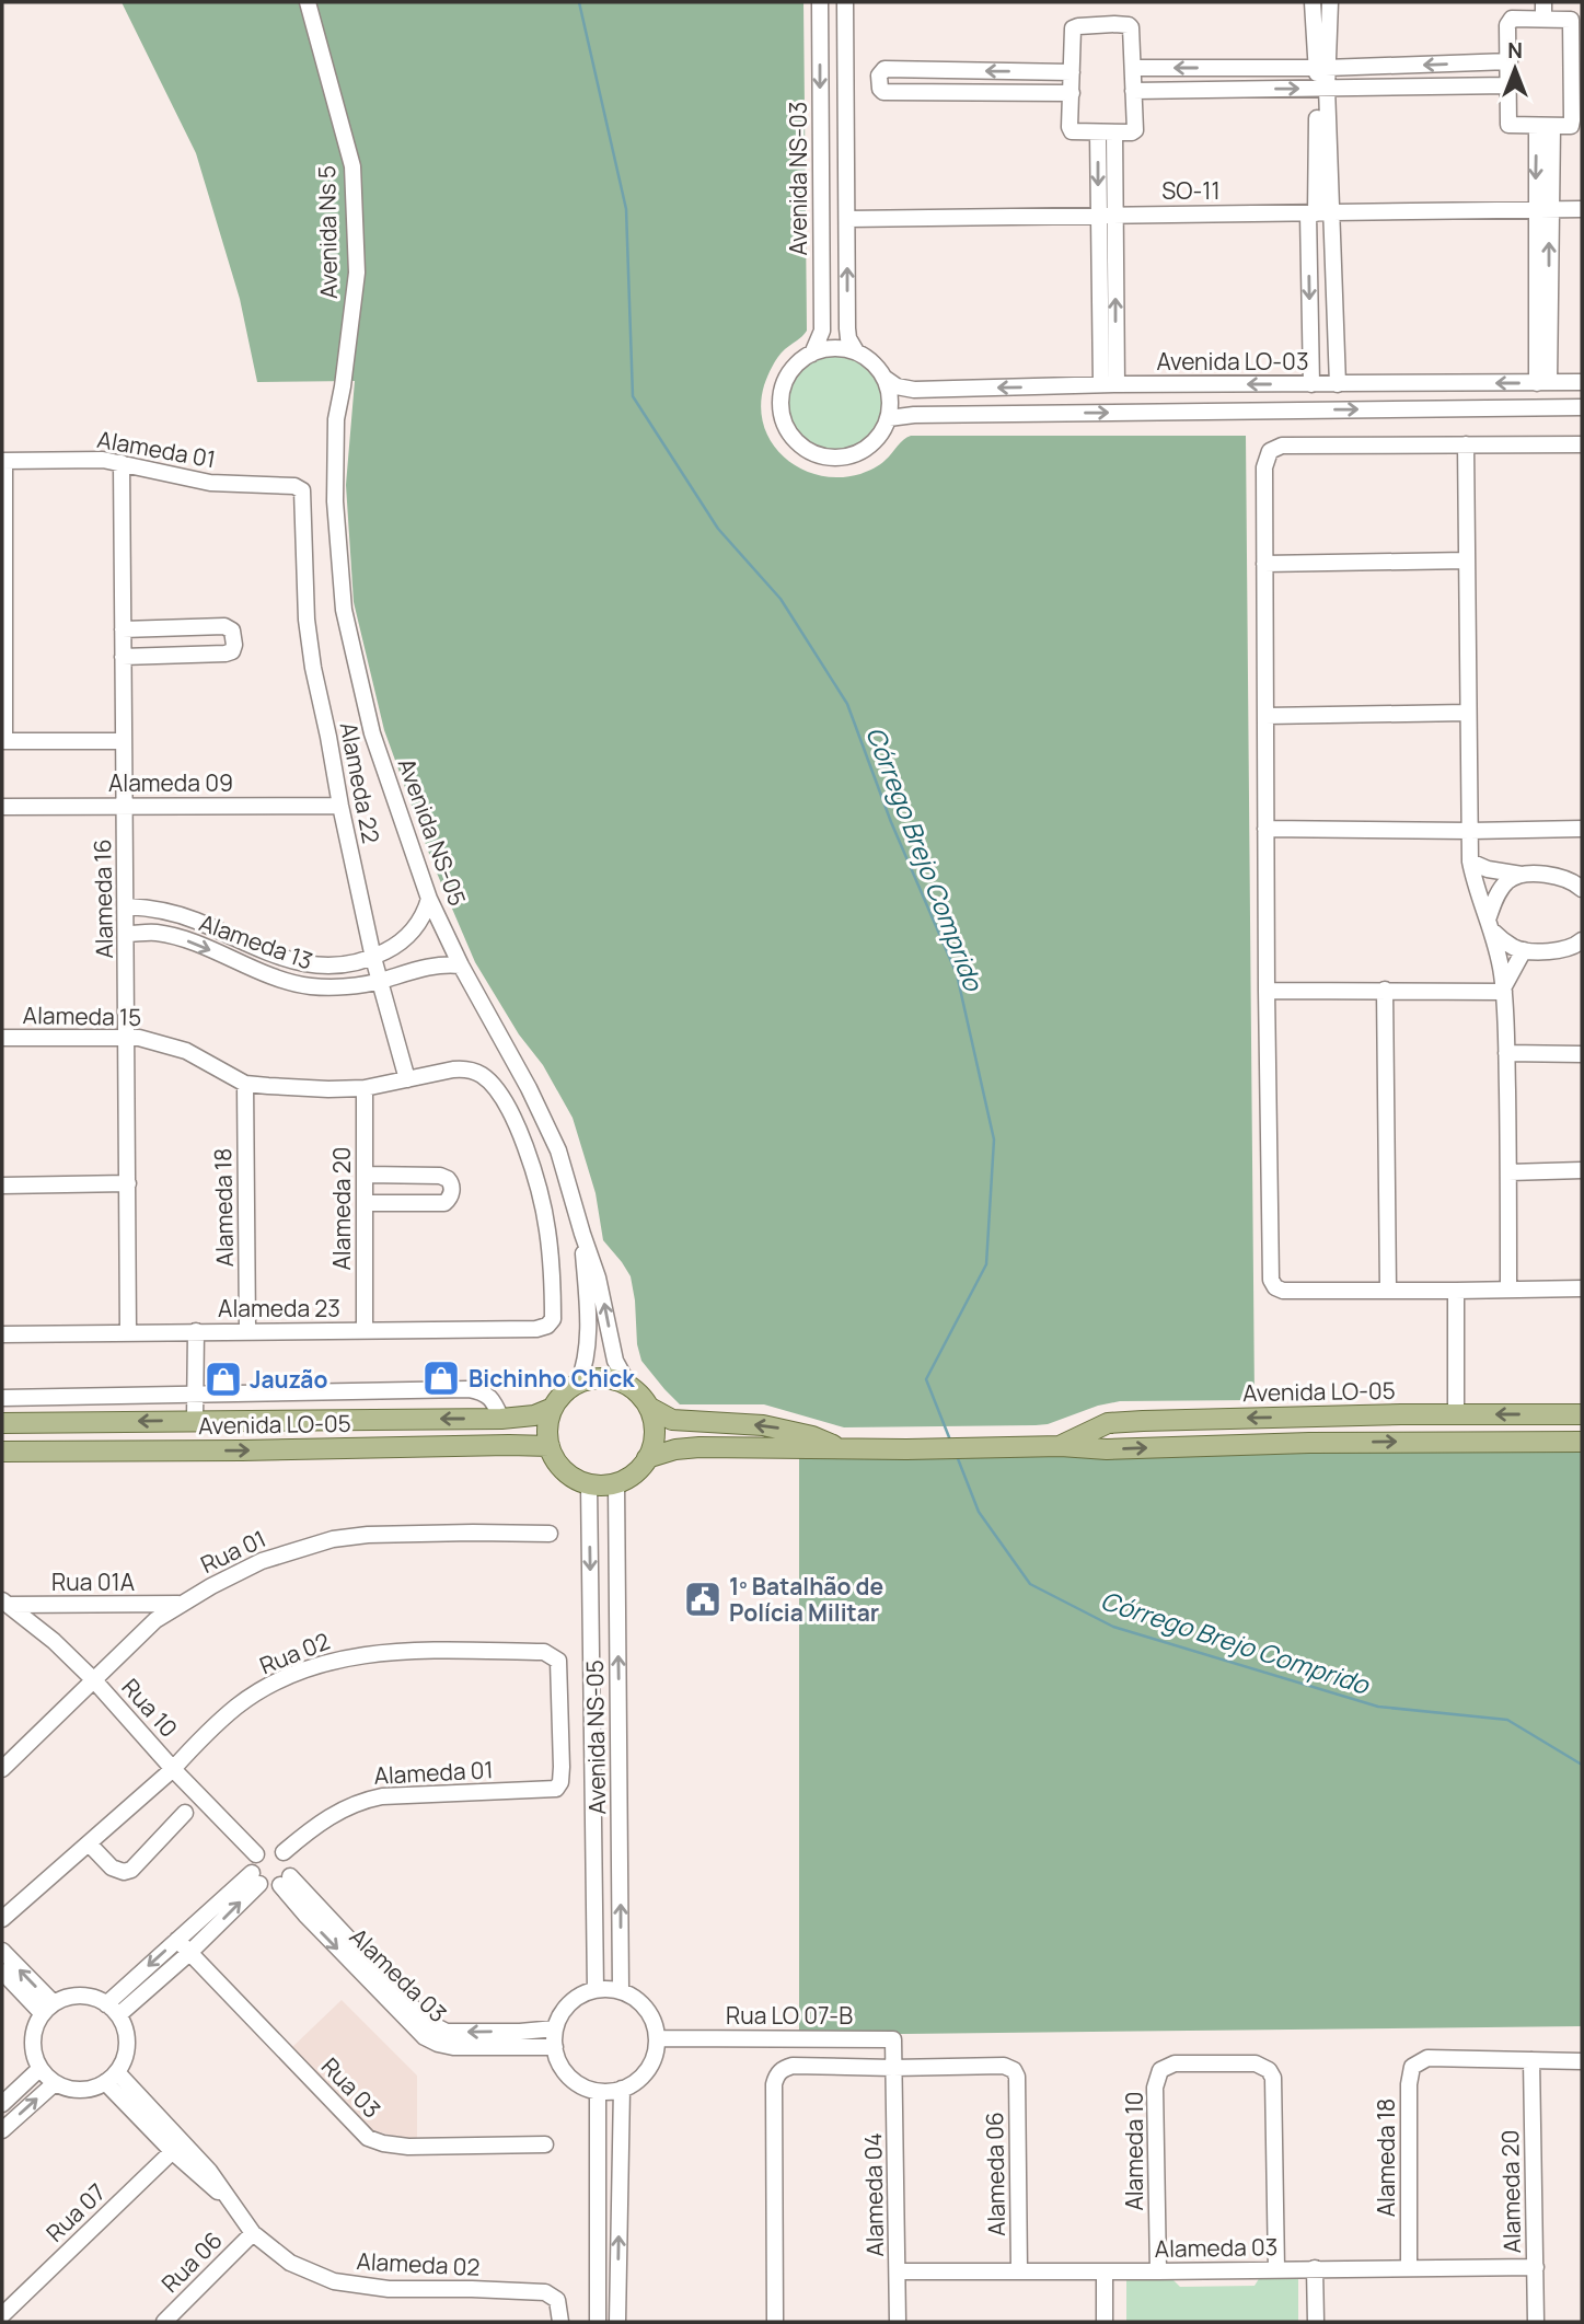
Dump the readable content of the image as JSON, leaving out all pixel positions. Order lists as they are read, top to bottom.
{
  "streets": {
    "main road": ["Avenida LO-05"],
    "street": [
      "Avenida NS-03",
      "SO-11",
      "Avenida Ns 5",
      "Avenida LO-03",
      "Alameda 01",
      "Alameda 09",
      "Alameda 22",
      "Avenida NS-05",
      "Alameda 16",
      "Alameda 13",
      "Alameda 15",
      "Alameda 18",
      "Alameda 20",
      "Alameda 23",
      "Rua 01",
      "Rua 01A",
      "Rua 02",
      "Rua 10",
      "Alameda 03",
      "Rua LO 07-B",
      "Rua 03",
      "Alameda 10",
      "Alameda 06",
      "Alameda 04",
      "Rua 07",
      "Rua 06",
      "Alameda 02"
    ]
  },
  "crossings": [
    ["Avenida NS-03", "Avenida LO-03"],
    ["Avenida Ns 5", "Avenida NS-05"],
    ["Alameda 01", "Alameda 22"],
    ["Alameda 01", "Alameda 16"],
    ["Alameda 01", "Rua 02"],
    ["Alameda 01", "Rua 10"],
    ["Alameda 01", "Alameda 03"],
    ["Alameda 09", "Alameda 22"],
    ["Alameda 09", "Alameda 16"],
    ["Alameda 22", "Alameda 13"],
    ["Alameda 22", "Alameda 15"],
    ["Avenida NS-05", "Alameda 13"],
    ["Avenida NS-05", "Avenida LO-05"],
    ["Avenida NS-05", "Alameda 03"],
    ["Avenida NS-05", "Rua LO 07-B"],
    ["Alameda 16", "Alameda 13"],
    ["Alameda 16", "Alameda 15"],
    ["Alameda 16", "Alameda 23"],
    ["Alameda 15", "Alameda 18"],
    ["Alameda 15", "Alameda 20"],
    ["Alameda 15", "Alameda 23"],
    ["Alameda 18", "Alameda 20"],
    ["Alameda 18", "Alameda 23"],
    ["Alameda 18", "Alameda 03"],
    ["Alameda 20", "Alameda 23"],
    ["Alameda 20", "Alameda 03"],
    ["Rua 01", "Rua 01A"],
    ["Rua 01", "Rua 10"],
    ["Rua 01A", "Rua 10"],
    ["Rua 02", "Rua 10"],
    ["Rua 10", "Alameda 03"],
    ["Alameda 03", "Rua LO 07-B"],
    ["Alameda 03", "Alameda 10"],
    ["Alameda 03", "Alameda 06"],
    ["Alameda 03", "Alameda 04"],
    ["Rua LO 07-B", "Alameda 06"],
    ["Rua LO 07-B", "Alameda 04"],
    ["Alameda 06", "Alameda 04"],
    ["Rua 07", "Alameda 02"],
    ["Rua 06", "Alameda 02"]
  ],
  "water": ["Córrego Brejo Comprido"],
  "places": {
    "shop": ["Bichinho Chick", "Jauzão"],
    "public building": ["1º Batalhão de Polícia Militar"]
  },
  "north": "top"
}
